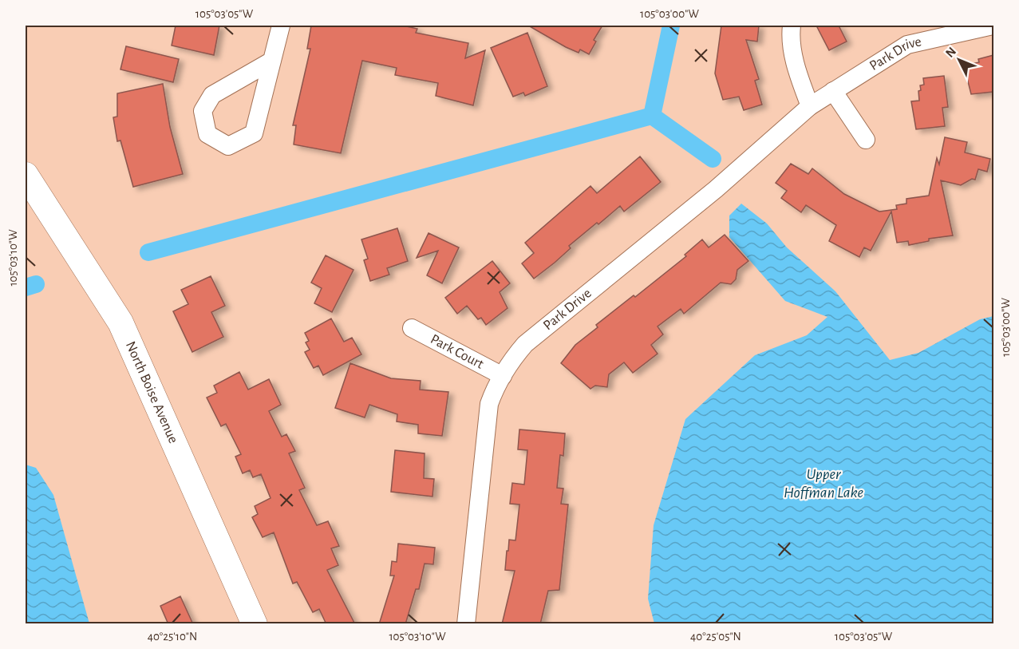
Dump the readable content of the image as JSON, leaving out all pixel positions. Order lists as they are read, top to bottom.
{
  "streets": {
    "street": ["Park Drive", "Park Court", "North Boise Avenue"]
  },
  "crossings": [
    ["Park Drive", "Park Court"]
  ],
  "water": ["Upper Hoffman Lake"],
  "north": "top left",
  "coordinates": [
    "105°03'05\"W",
    "105°03'00\"W",
    "105°03'10\"W",
    "40°25'10\"N",
    "40°25'05\"N"
  ]
}
